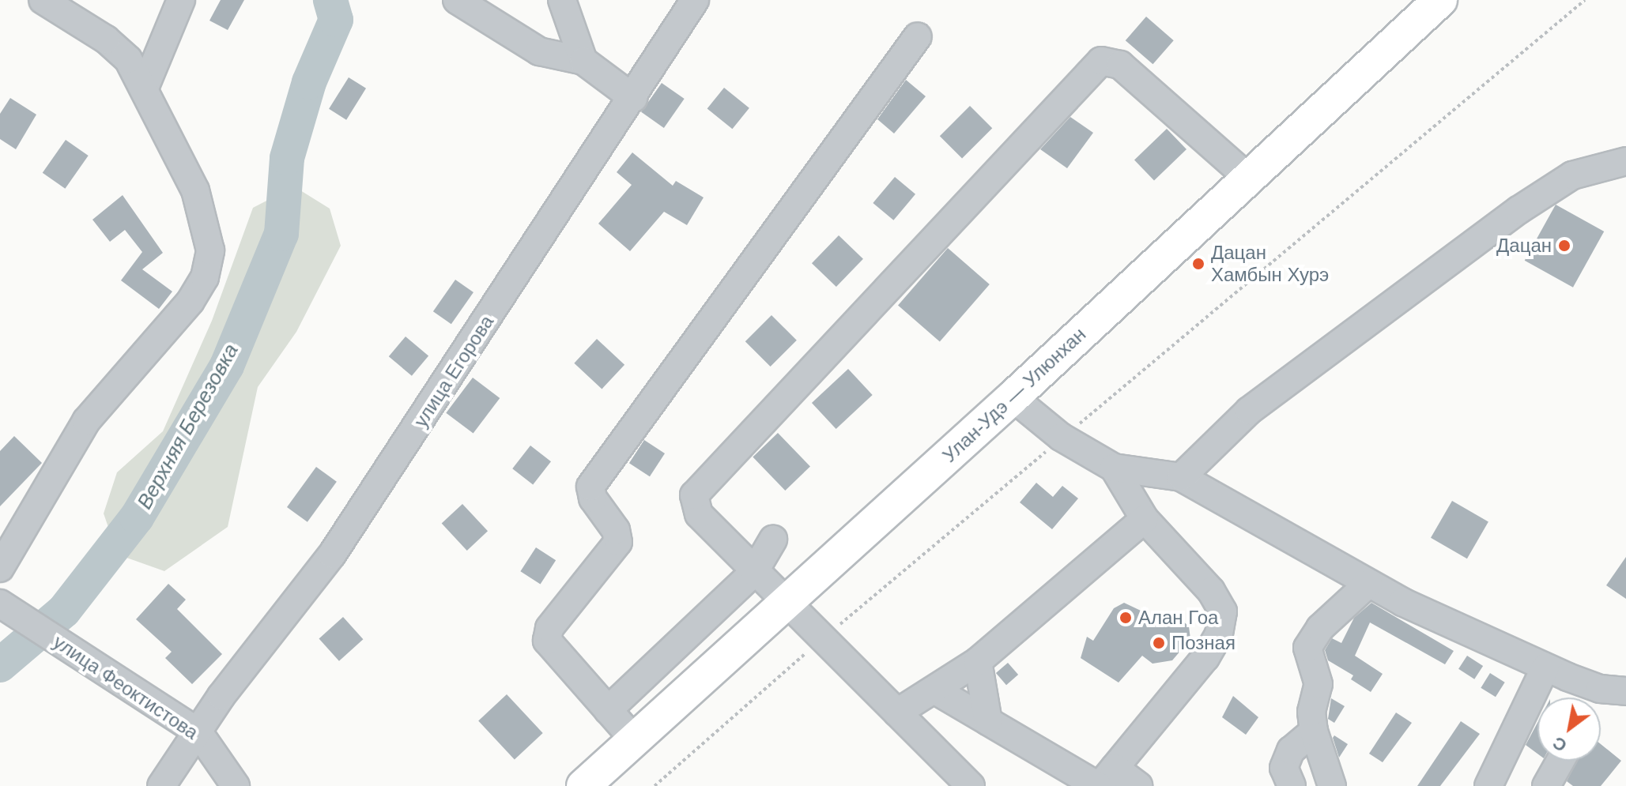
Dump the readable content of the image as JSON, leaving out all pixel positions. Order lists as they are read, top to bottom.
{
  "streets": {
    "main road": ["Улан-Удэ — Улюнхан"],
    "street": ["улица Егорова", "улица Феоктистова"]
  },
  "crossings": [
    ["улица Егорова", "улица Феоктистова"]
  ],
  "water": ["Верхняя Березовка"],
  "places": [
    "Дацан",
    "Дацан Хамбын Хурэ",
    "Алан Гоа",
    "Позная"
  ],
  "north": "bottom left"
}
